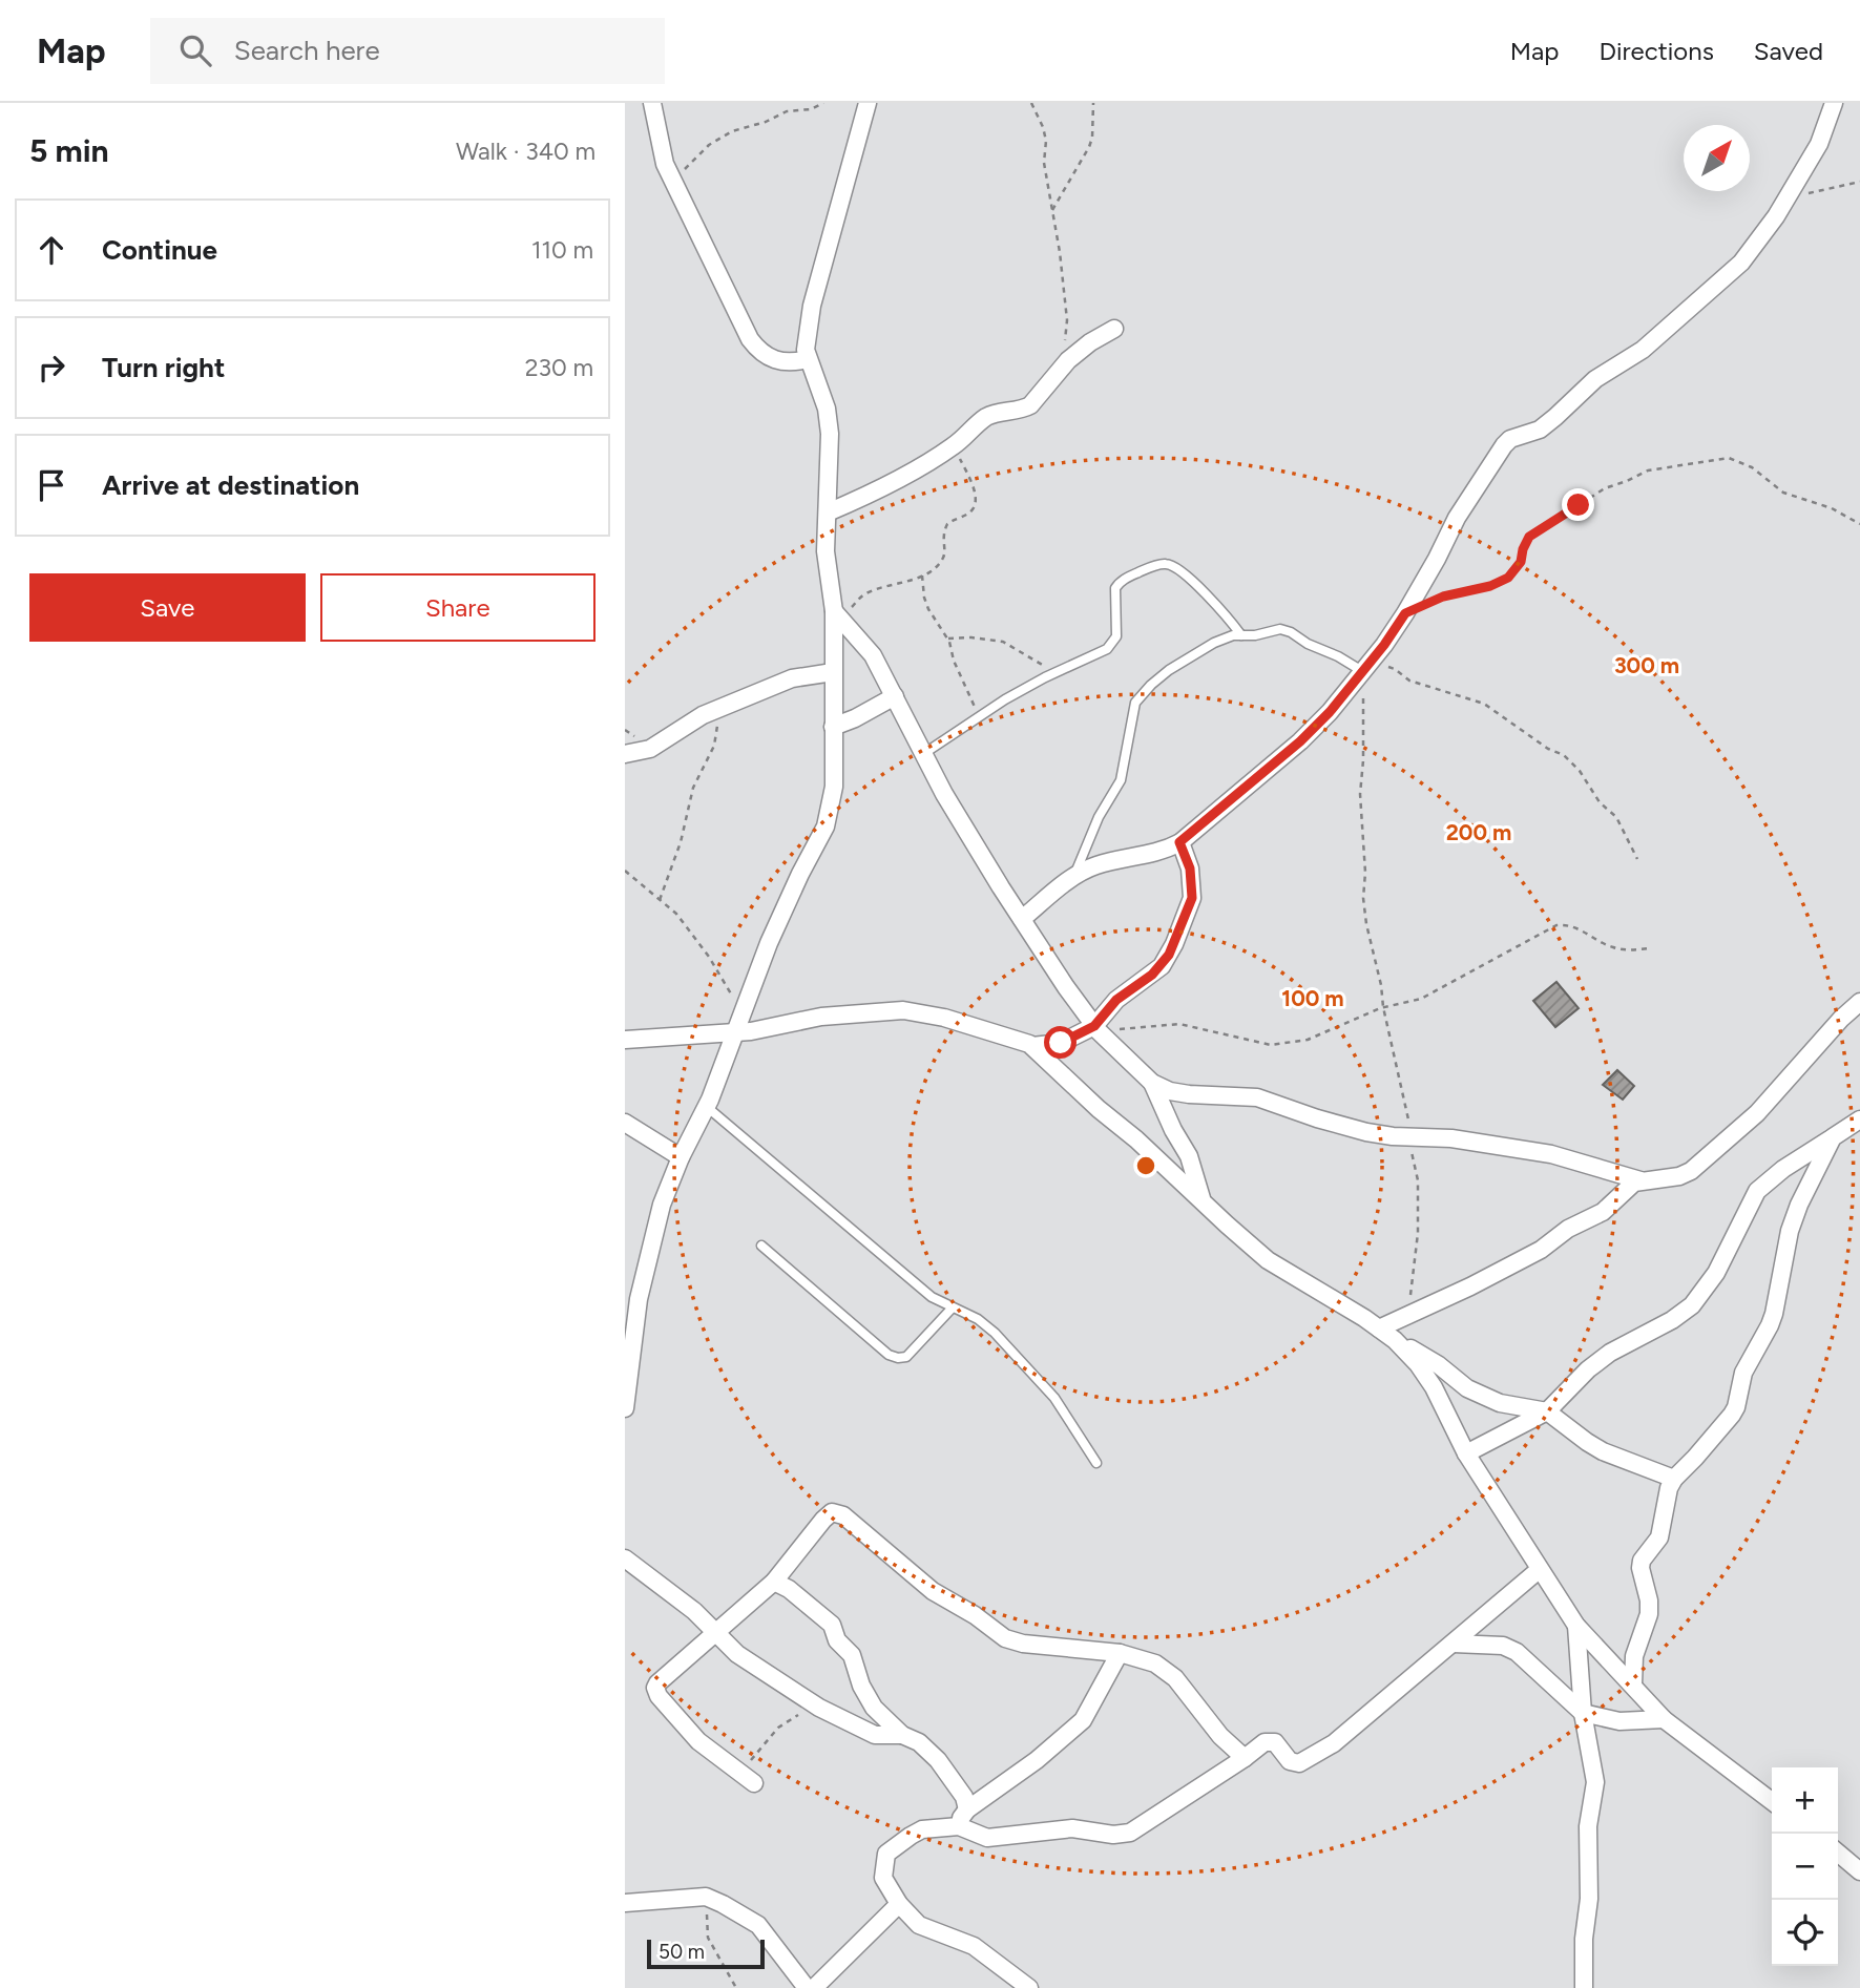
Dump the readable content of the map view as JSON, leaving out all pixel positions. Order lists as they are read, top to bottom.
{
  "scale_bar": "50 m",
  "north": "top right",
  "page": {
    "header": "Map",
    "search": "Search here",
    "nav": ["Map", "Directions", "Saved"],
    "heading": ["5 min", "Walk · 340 m"],
    "list": [
      ["Continue", "110 m"],
      ["Turn right", "230 m"],
      "Arrive at destination"
    ],
    "buttons": ["Save", "Share"],
    "map_buttons": ["+", "−"],
    "scale": "50 m"
  },
  "rings": ["300 m", "200 m", "100 m"]
}
